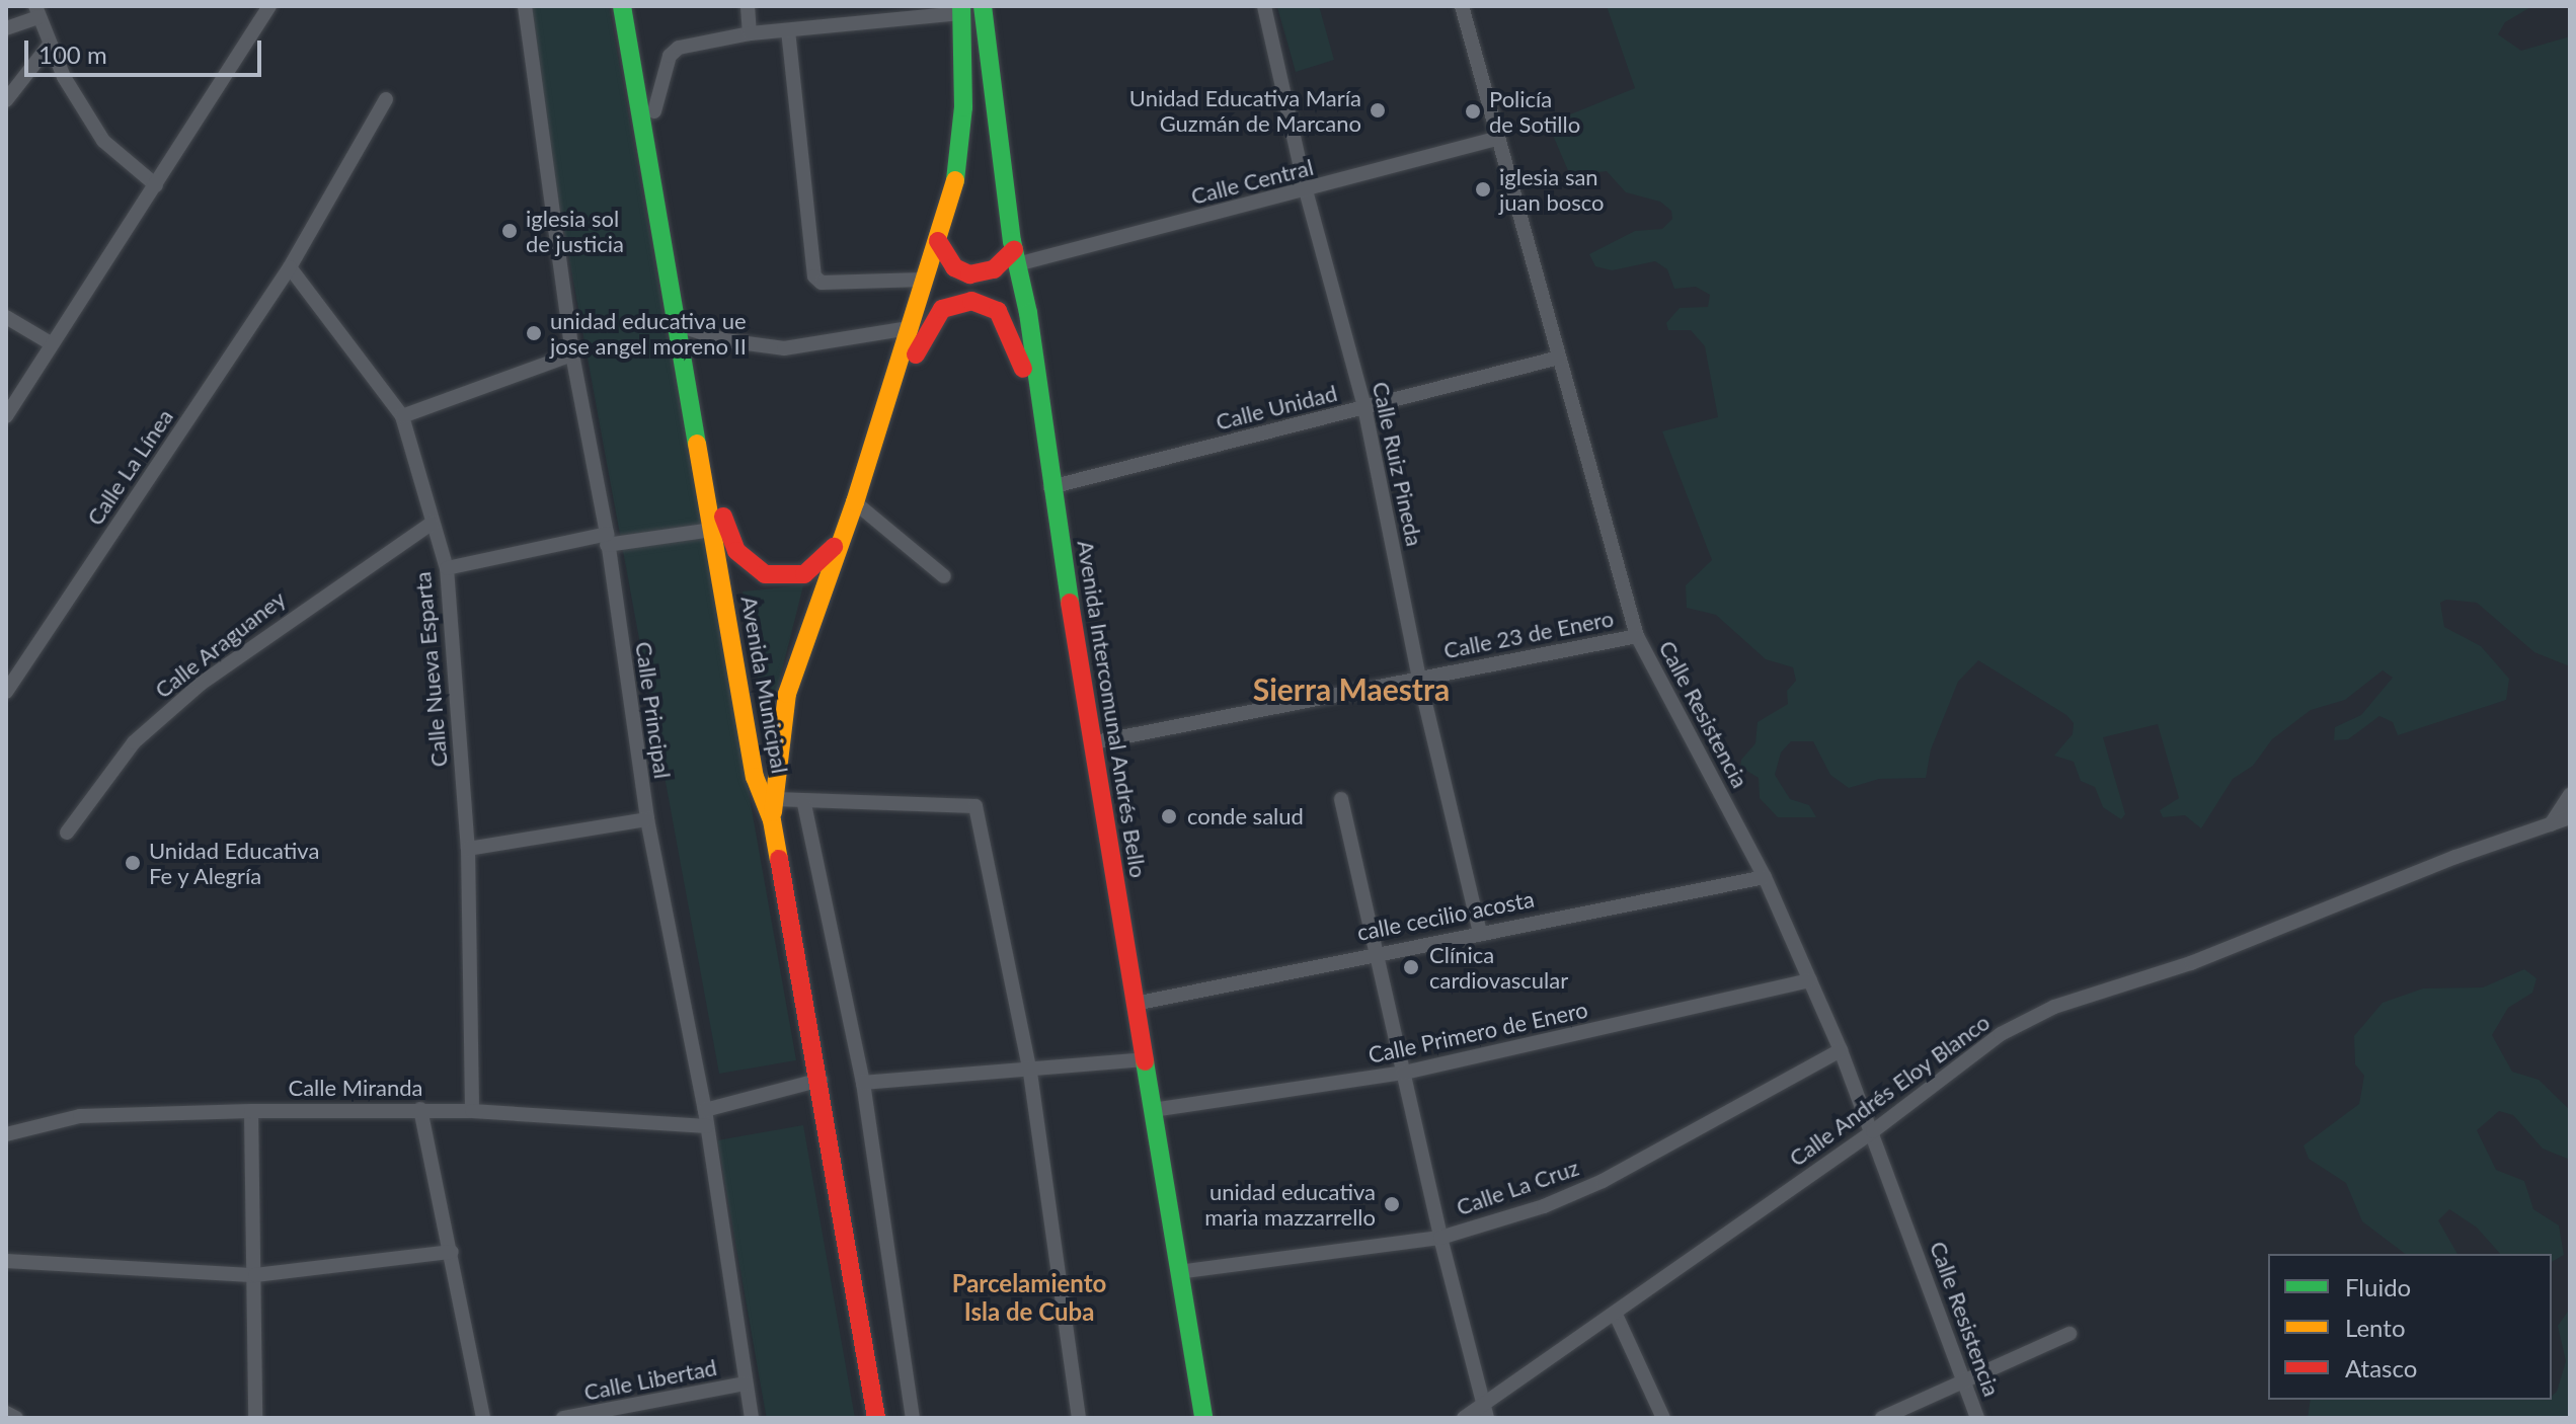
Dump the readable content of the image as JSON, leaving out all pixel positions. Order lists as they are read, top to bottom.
{
  "streets": {
    "highway": ["Avenida Municipal", "Avenida Intercomunal Andrés Bello"],
    "street": [
      "Calle Central",
      "Calle Unidad",
      "Calle Ruiz Pineda",
      "Calle La Línea",
      "Calle 23 de Enero",
      "Calle Araguaney",
      "Calle Nueva Esparta",
      "Calle Principal",
      "Calle Resistencia",
      "calle cecilio acosta",
      "Calle Primero de Enero",
      "Calle Miranda",
      "Calle Andrés Eloy Blanco",
      "Calle La Cruz",
      "Calle Libertad"
    ]
  },
  "crossings": [
    ["Calle Central", "Calle Ruiz Pineda"],
    ["Calle Central", "Avenida Intercomunal Andrés Bello"],
    ["Calle Central", "Calle Resistencia"],
    ["Calle Unidad", "Calle Ruiz Pineda"],
    ["Calle Unidad", "Avenida Intercomunal Andrés Bello"],
    ["Calle Unidad", "Calle Resistencia"],
    ["Calle Ruiz Pineda", "Calle 23 de Enero"],
    ["Calle Ruiz Pineda", "calle cecilio acosta"],
    ["Calle La Línea", "Calle Nueva Esparta"],
    ["Calle 23 de Enero", "Avenida Intercomunal Andrés Bello"],
    ["Calle 23 de Enero", "Calle Resistencia"],
    ["Calle Araguaney", "Calle Nueva Esparta"],
    ["Calle Nueva Esparta", "Calle Miranda"],
    ["Avenida Intercomunal Andrés Bello", "calle cecilio acosta"],
    ["Avenida Intercomunal Andrés Bello", "Calle Primero de Enero"],
    ["Avenida Intercomunal Andrés Bello", "Calle La Cruz"],
    ["Calle Principal", "Calle Miranda"],
    ["Calle Principal", "Calle Libertad"],
    ["Calle Resistencia", "calle cecilio acosta"],
    ["Calle Resistencia", "Calle Primero de Enero"],
    ["Calle Resistencia", "Calle Andrés Eloy Blanco"],
    ["Calle Resistencia", "Calle La Cruz"]
  ],
  "districts": ["Sierra Maestra", "Parcelamiento Isla de Cuba"],
  "places": [
    "Unidad Educativa María Guzmán de Marcano",
    "Policía de Sotillo",
    "iglesia san juan bosco",
    "iglesia sol de justicia",
    "unidad educativa ue jose angel moreno II",
    "conde salud",
    "Unidad Educativa Fe y Alegría",
    "Clínica cardiovascular",
    "unidad educativa maria mazzarrello"
  ],
  "legend": ["Fluido", "Lento", "Atasco"],
  "scale_bar": "100 m"
}
